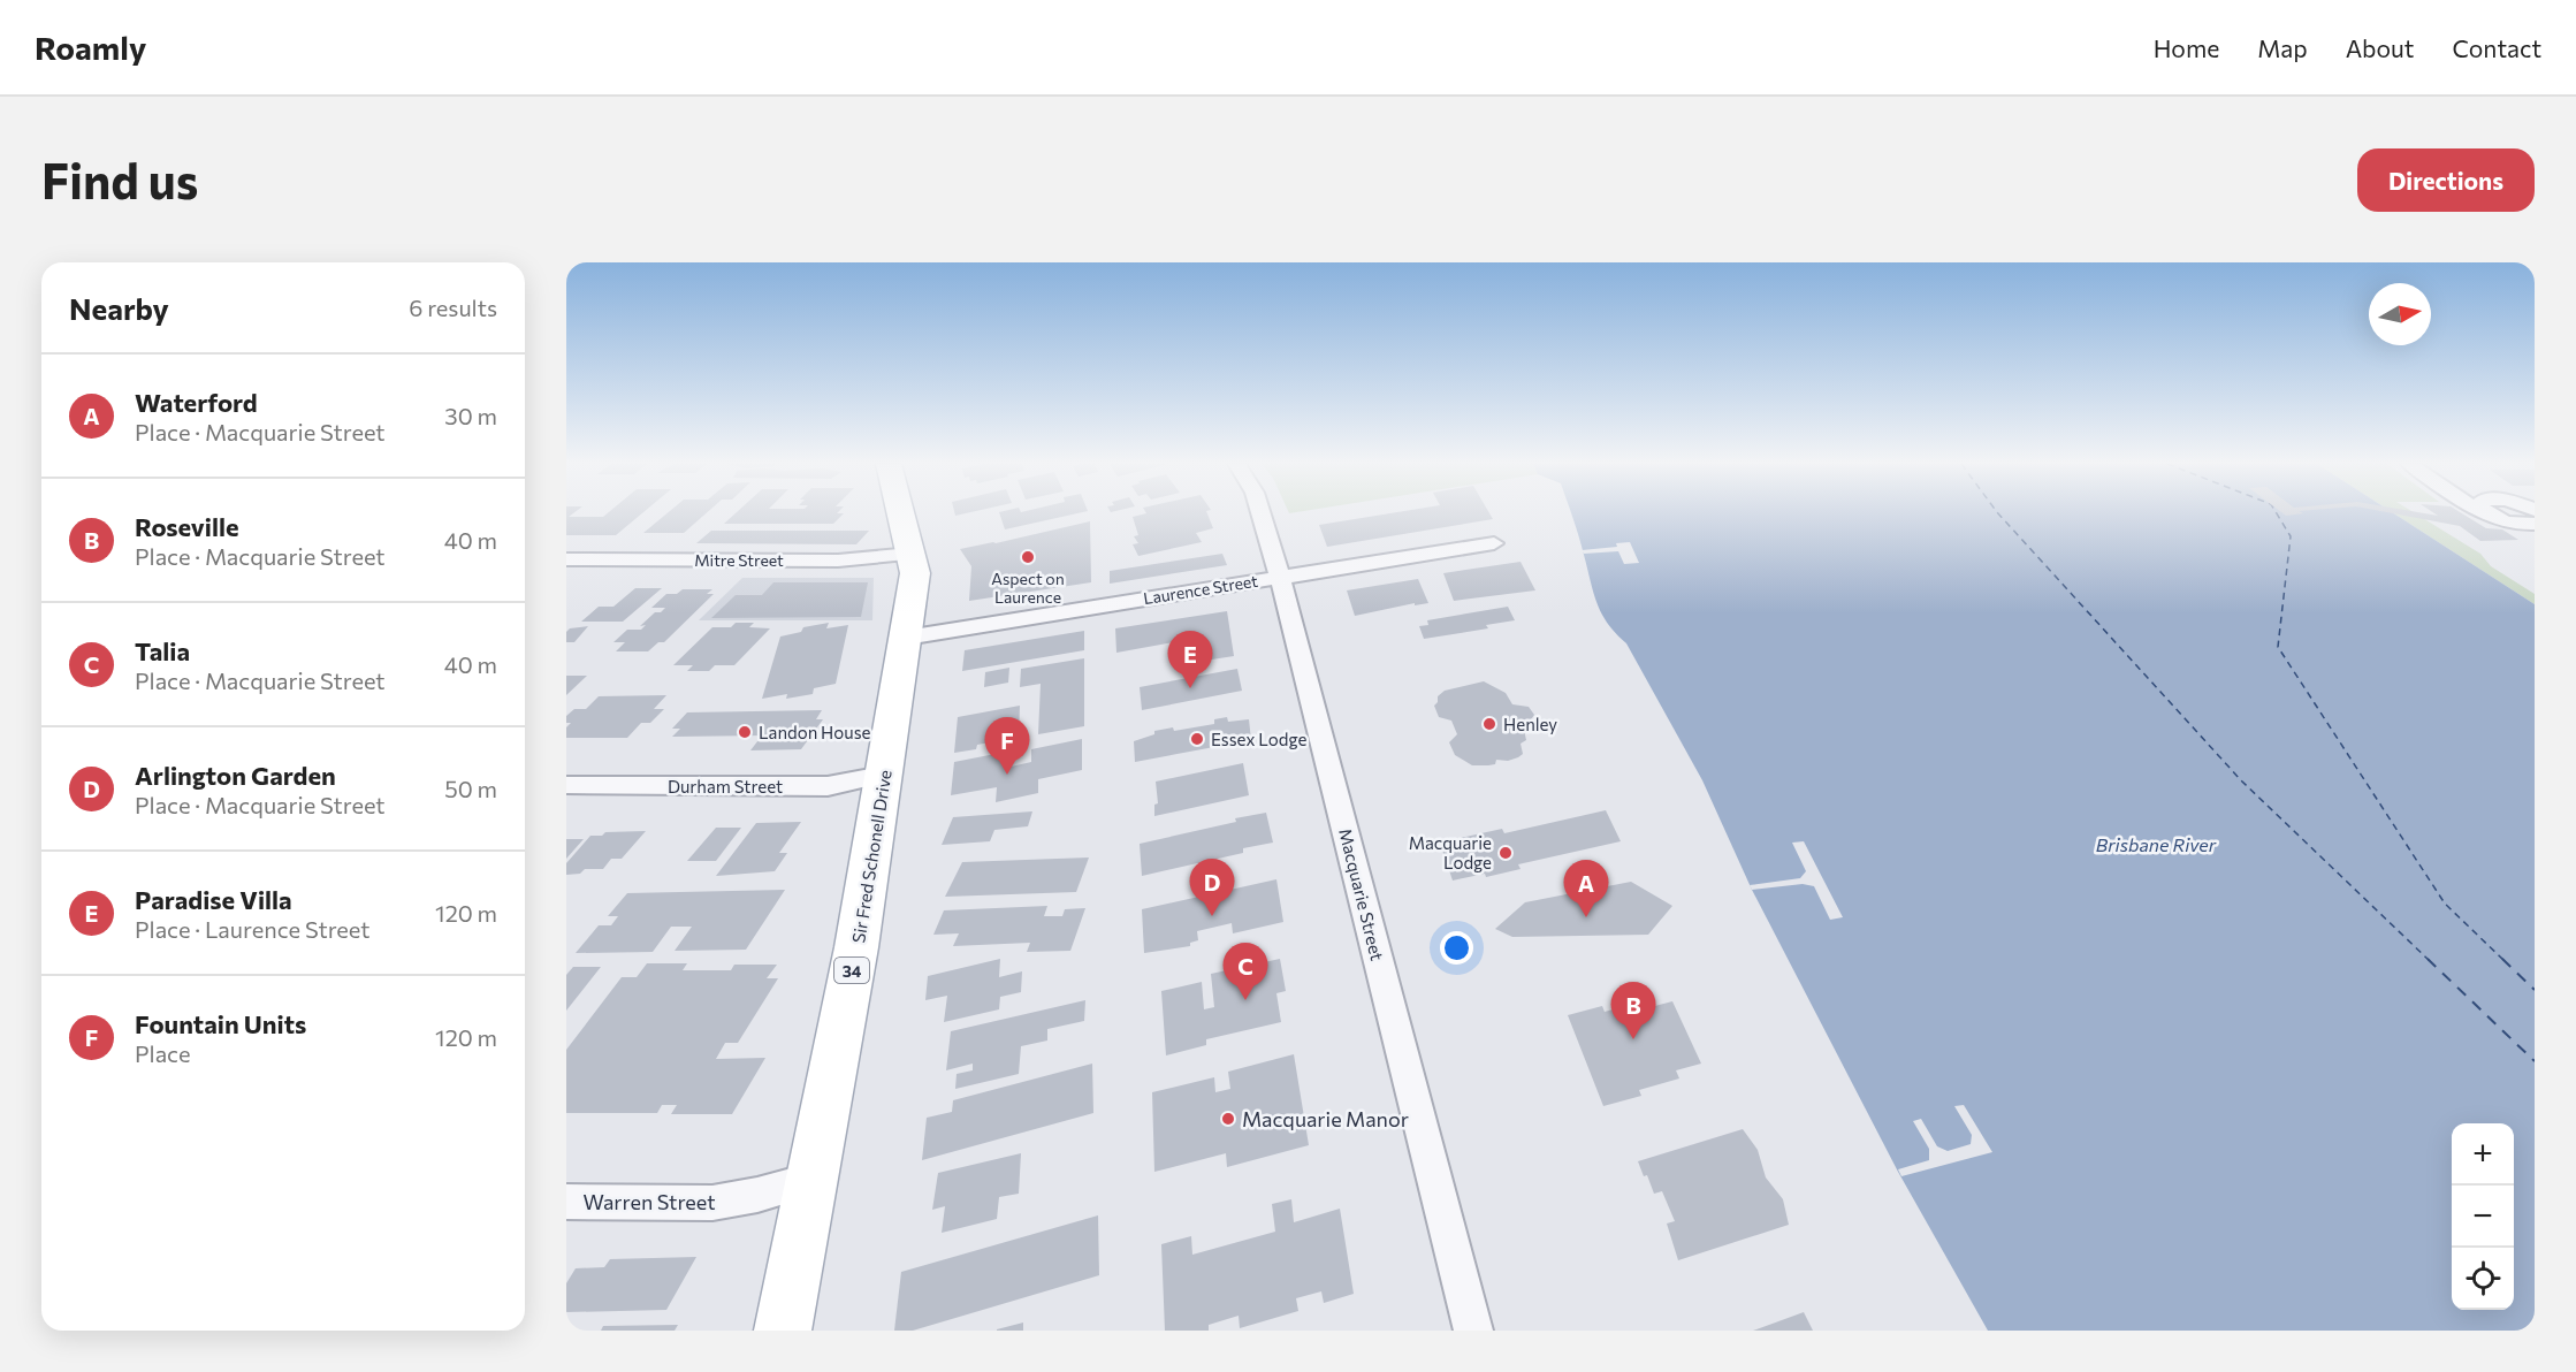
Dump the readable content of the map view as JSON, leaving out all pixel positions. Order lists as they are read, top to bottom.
{
  "streets": {
    "main road": ["Sir Fred Schonell Drive", "34"],
    "street": [
      "Mitre Street",
      "Laurence Street",
      "Durham Street",
      "Macquarie Street",
      "Warren Street"
    ]
  },
  "crossings": [
    ["Mitre Street", "Sir Fred Schonell Drive"],
    ["Laurence Street", "Sir Fred Schonell Drive"],
    ["Laurence Street", "Macquarie Street"],
    ["Durham Street", "Sir Fred Schonell Drive"],
    ["Sir Fred Schonell Drive", "Warren Street"]
  ],
  "water": ["Brisbane River"],
  "places": [
    "Aspect on Laurence",
    "Henley",
    "Landon House",
    "Essex Lodge",
    "Macquarie Lodge",
    "Macquarie Manor"
  ],
  "north": "right",
  "page": {
    "header": "Roamly",
    "nav": [
      "Home",
      "Map",
      "About",
      "Contact"
    ],
    "buttons": "Directions",
    "title": "Find us",
    "heading": ["Nearby", "6 results"],
    "list": [
      {
        "mark": "A",
        "name": "Waterford",
        "note": "Place · Macquarie Street",
        "value": "30 m"
      },
      {
        "mark": "B",
        "name": "Roseville",
        "note": "Place · Macquarie Street",
        "value": "40 m"
      },
      {
        "mark": "C",
        "name": "Talia",
        "note": "Place · Macquarie Street",
        "value": "40 m"
      },
      {
        "mark": "D",
        "name": "Arlington Garden",
        "note": "Place · Macquarie Street",
        "value": "50 m"
      },
      {
        "mark": "E",
        "name": "Paradise Villa",
        "note": "Place · Laurence Street",
        "value": "120 m"
      },
      {
        "mark": "F",
        "name": "Fountain Units",
        "note": "Place",
        "value": "120 m"
      }
    ],
    "pins": [
      "E",
      "F",
      "D",
      "A",
      "C",
      "B"
    ],
    "map_buttons": ["+", "−"]
  }
}
